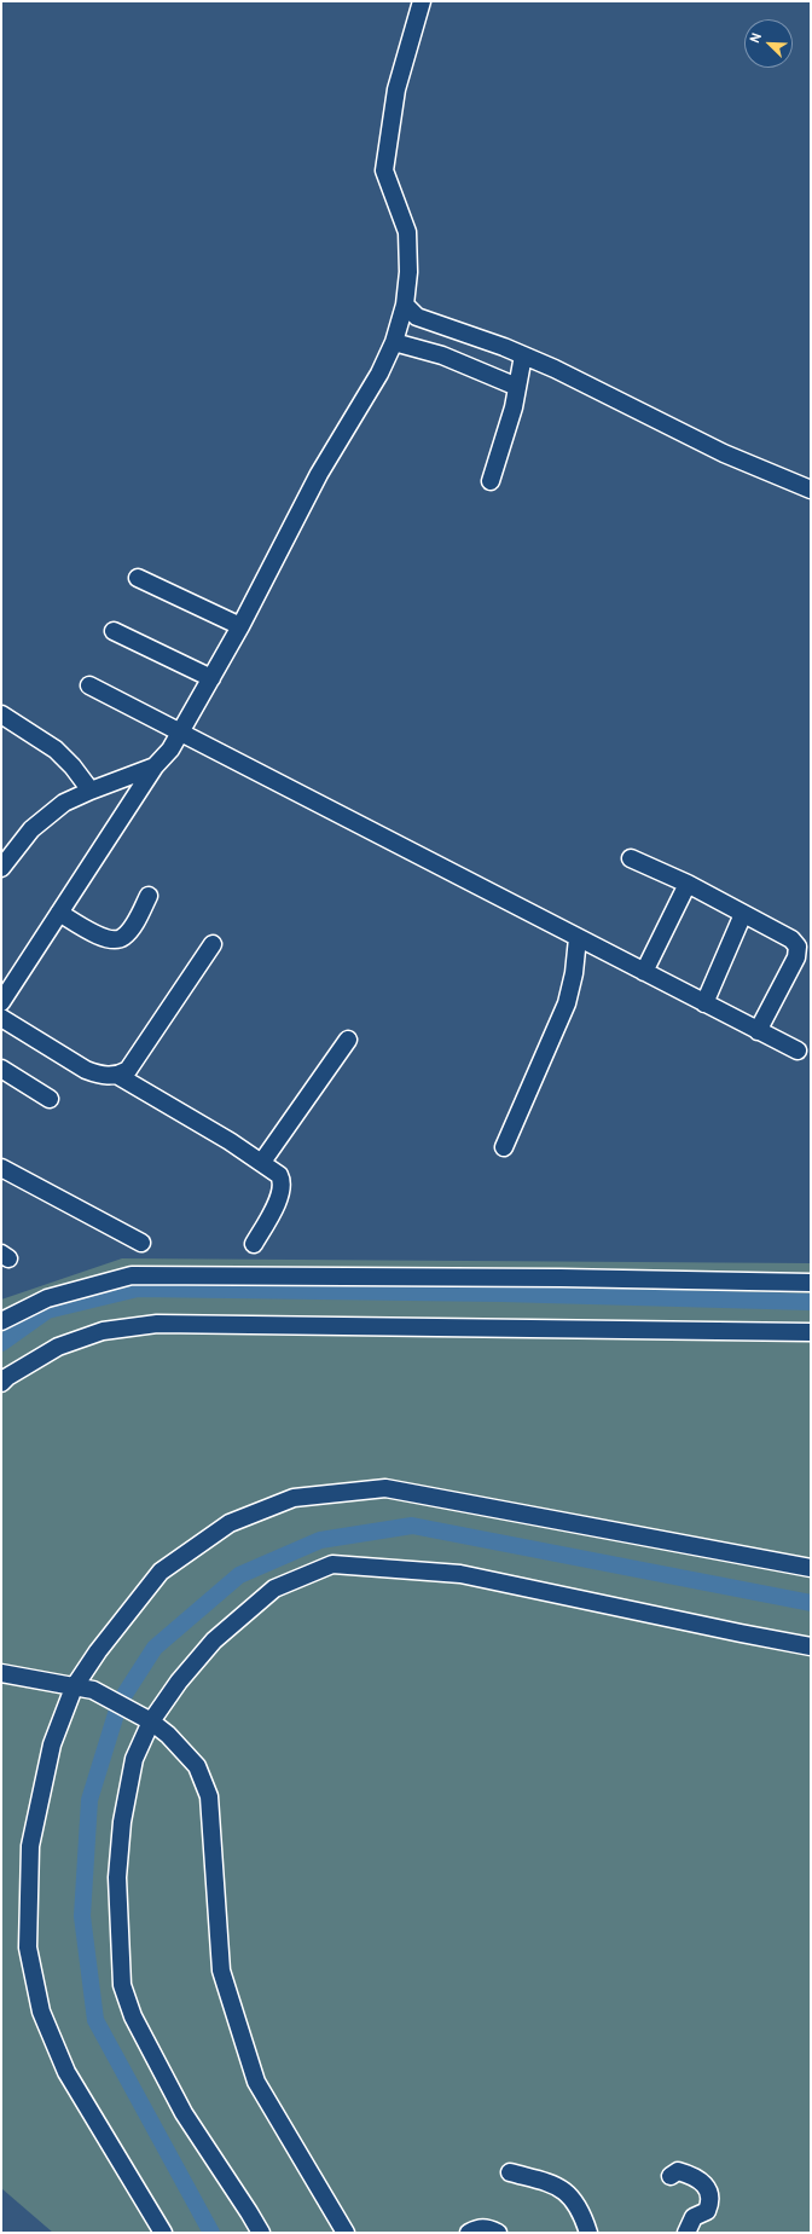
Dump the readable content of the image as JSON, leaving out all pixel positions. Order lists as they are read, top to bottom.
{
  "north": "top left"
}
